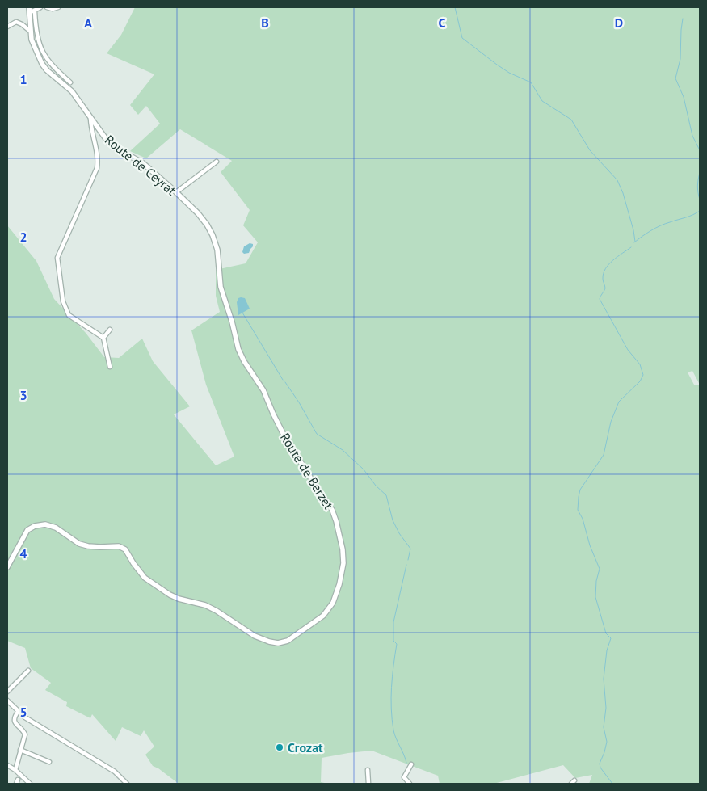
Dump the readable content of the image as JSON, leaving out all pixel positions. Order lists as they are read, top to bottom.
{
  "streets": {
    "street": ["Route de Ceyrat", "Route de Berzet"]
  },
  "crossings": [
    ["Route de Ceyrat", "Route de Berzet"]
  ],
  "places": ["Crozat"],
  "grid": {
    "columns": [
      "A",
      "B",
      "C",
      "D"
    ],
    "rows": [
      "1",
      "2",
      "3",
      "4",
      "5"
    ]
  }
}
